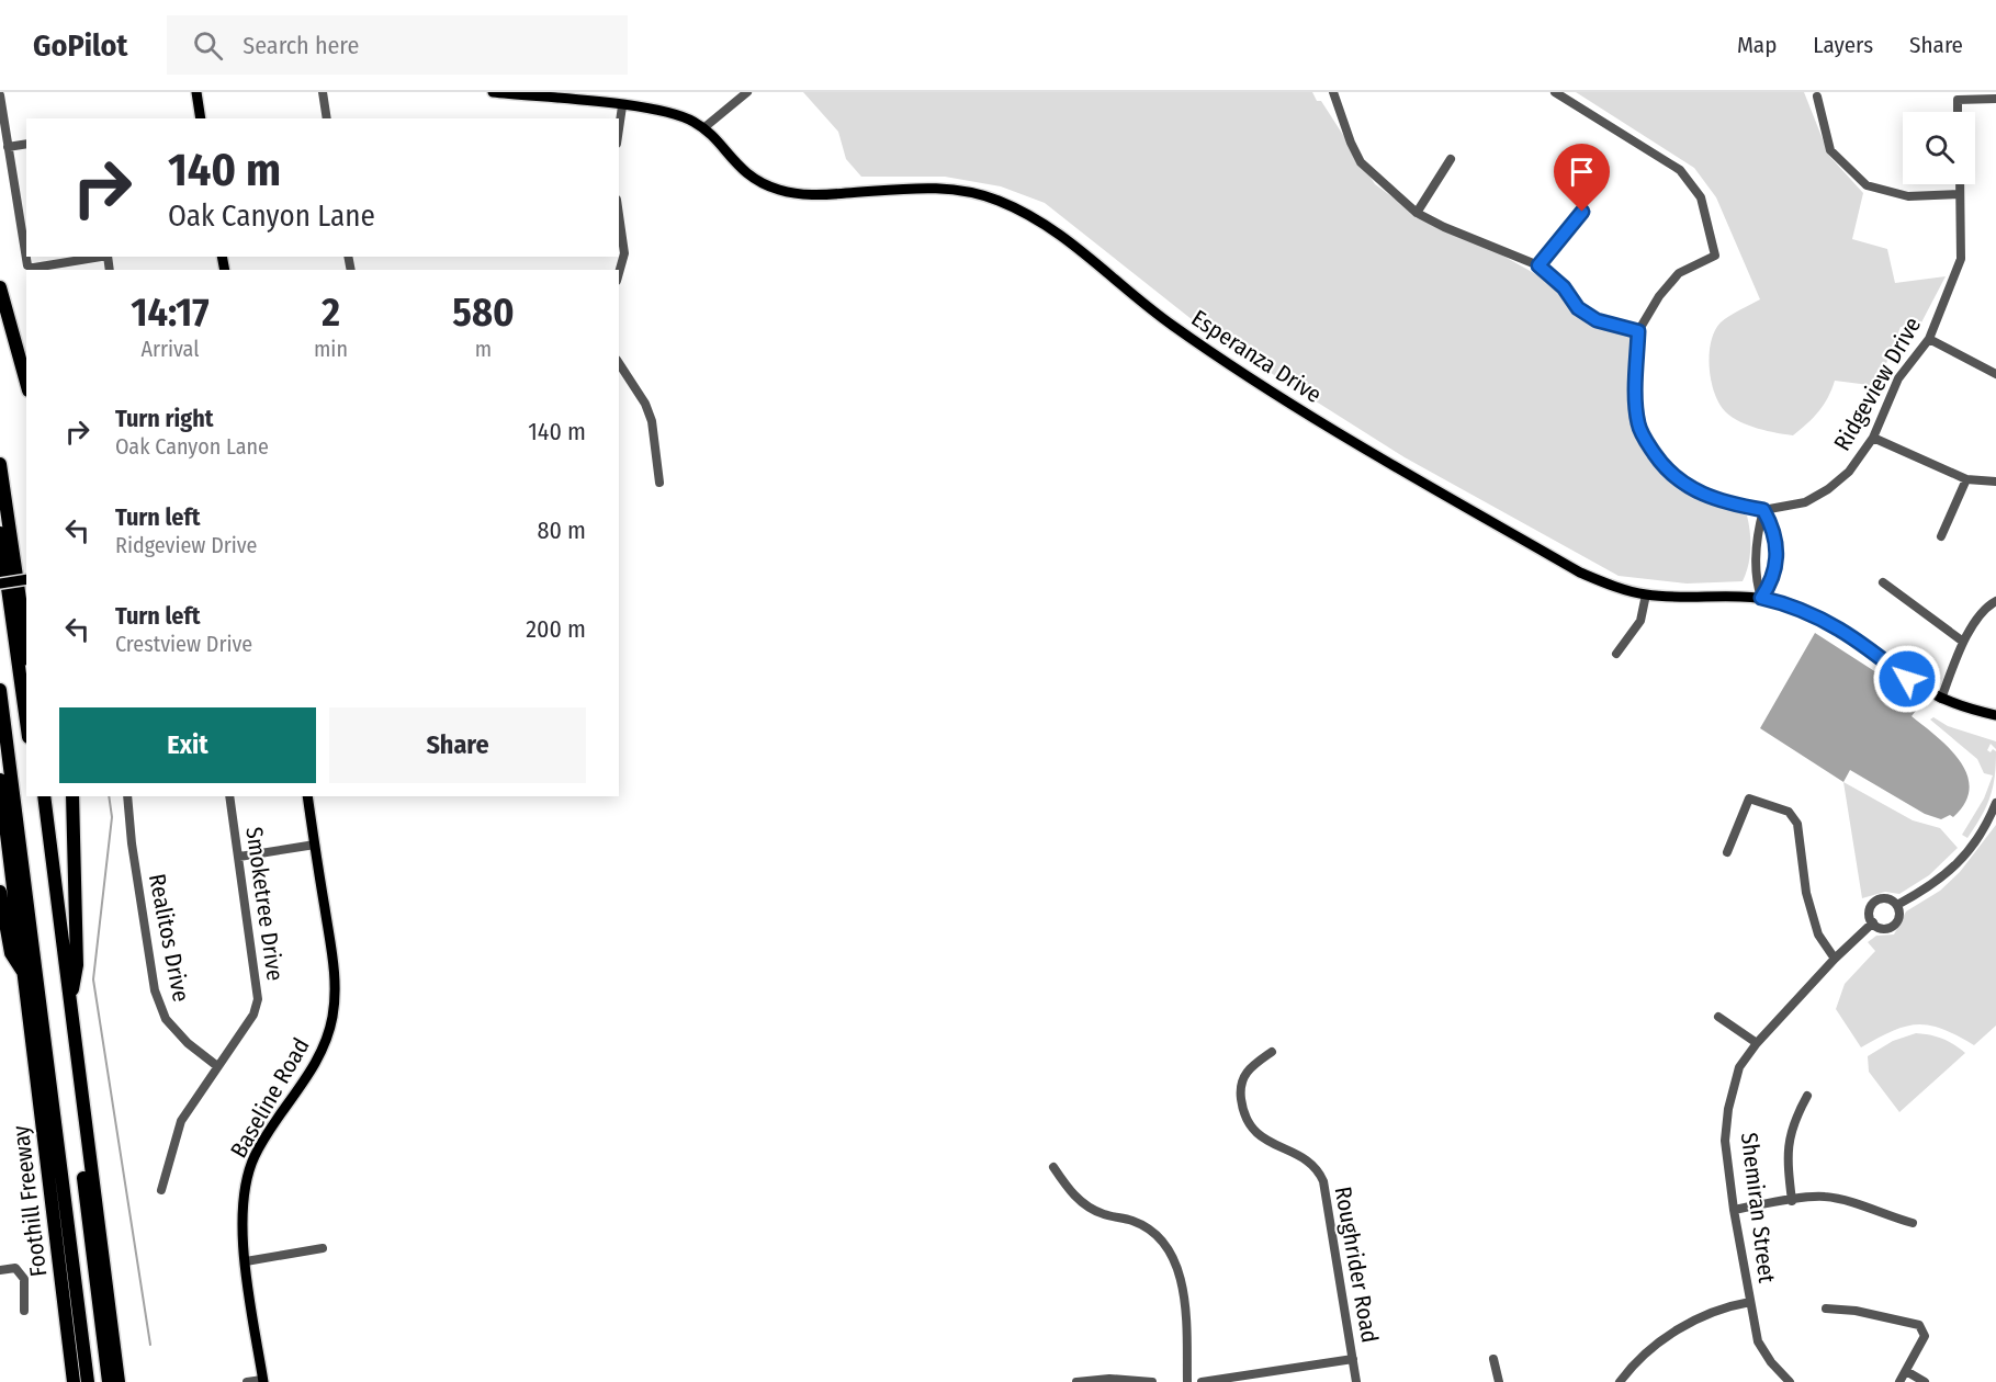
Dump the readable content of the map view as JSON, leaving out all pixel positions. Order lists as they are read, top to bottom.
{
  "streets": {
    "highway": ["Foothill Freeway"],
    "main road": ["Esperanza Drive", "Baseline Road"],
    "street": [
      "Ridgeview Drive",
      "Smoketree Drive",
      "Realitos Drive",
      "Shemiran Street",
      "Roughrider Road"
    ]
  },
  "crossings": [
    ["Smoketree Drive", "Realitos Drive"]
  ],
  "page": {
    "header": "GoPilot",
    "search": "Search here",
    "nav": ["Map", "Layers", "Share"],
    "turn": ["140 m", "Oak Canyon Lane"],
    "eta": [
      "14:17",
      "Arrival",
      "2",
      "min",
      "580",
      "m"
    ],
    "list": [
      {
        "name": "Turn right",
        "note": "Oak Canyon Lane",
        "value": "140 m"
      },
      {
        "name": "Turn left",
        "note": "Ridgeview Drive",
        "value": "80 m"
      },
      {
        "name": "Turn left",
        "note": "Crestview Drive",
        "value": "200 m"
      }
    ],
    "buttons": ["Exit", "Share"]
  }
}
